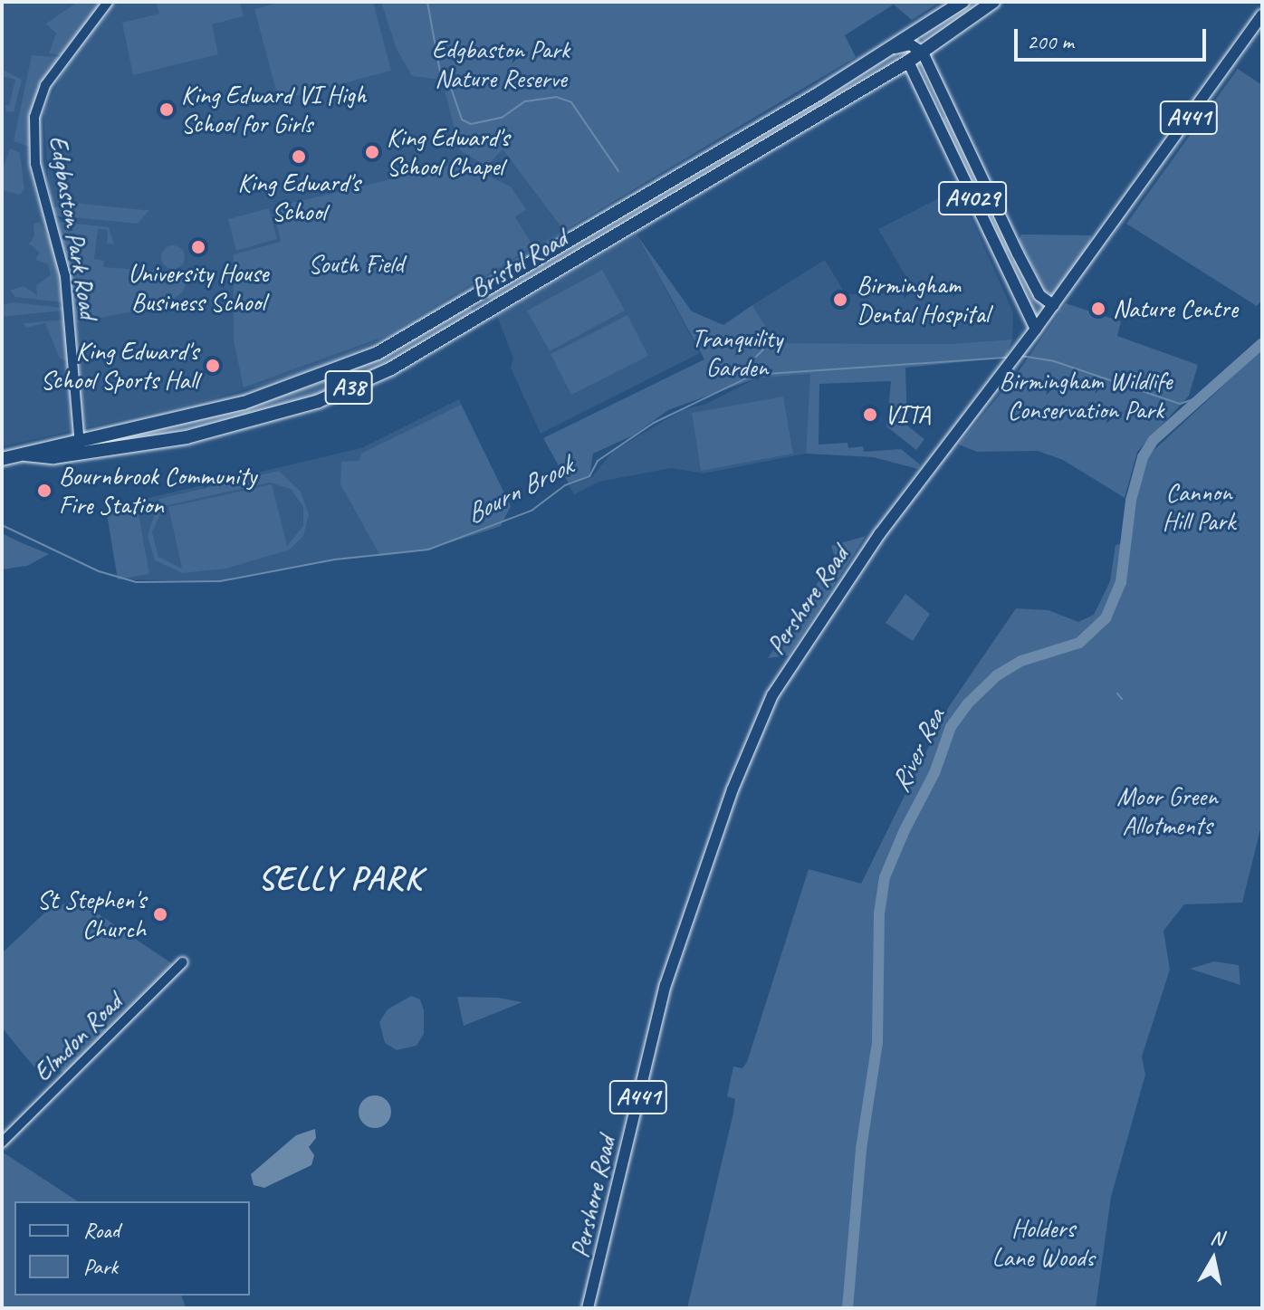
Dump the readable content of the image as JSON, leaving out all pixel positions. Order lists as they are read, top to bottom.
{
  "streets": {
    "highway": ["Bristol Road", "A38"],
    "main road": ["A441", "A4029", "Pershore Road"],
    "street": ["Edgbaston Park Road", "Elmdon Road"]
  },
  "crossings": [
    ["A4029", "Bristol Road"],
    ["A4029", "Pershore Road"],
    ["Edgbaston Park Road", "Bristol Road"]
  ],
  "districts": ["SELLY PARK"],
  "water": ["Bourn Brook", "River Rea"],
  "parks": [
    "Edgbaston Park Nature Reserve",
    "South Field",
    "Tranquility Garden",
    "Birmingham Wildlife Conservation Park",
    "Cannon Hill Park",
    "Moor Green Allotments",
    "Holders Lane Woods"
  ],
  "places": [
    "King Edward VI High School for Girls",
    "King Edward's School Chapel",
    "King Edward's School",
    "University House Business School",
    "Birmingham Dental Hospital",
    "Nature Centre",
    "King Edward's School Sports Hall",
    "VITA",
    "Bournbrook Community Fire Station",
    "St Stephen's Church"
  ],
  "legend": ["Road", "Park"],
  "scale_bar": "200 m",
  "north": "top"
}
